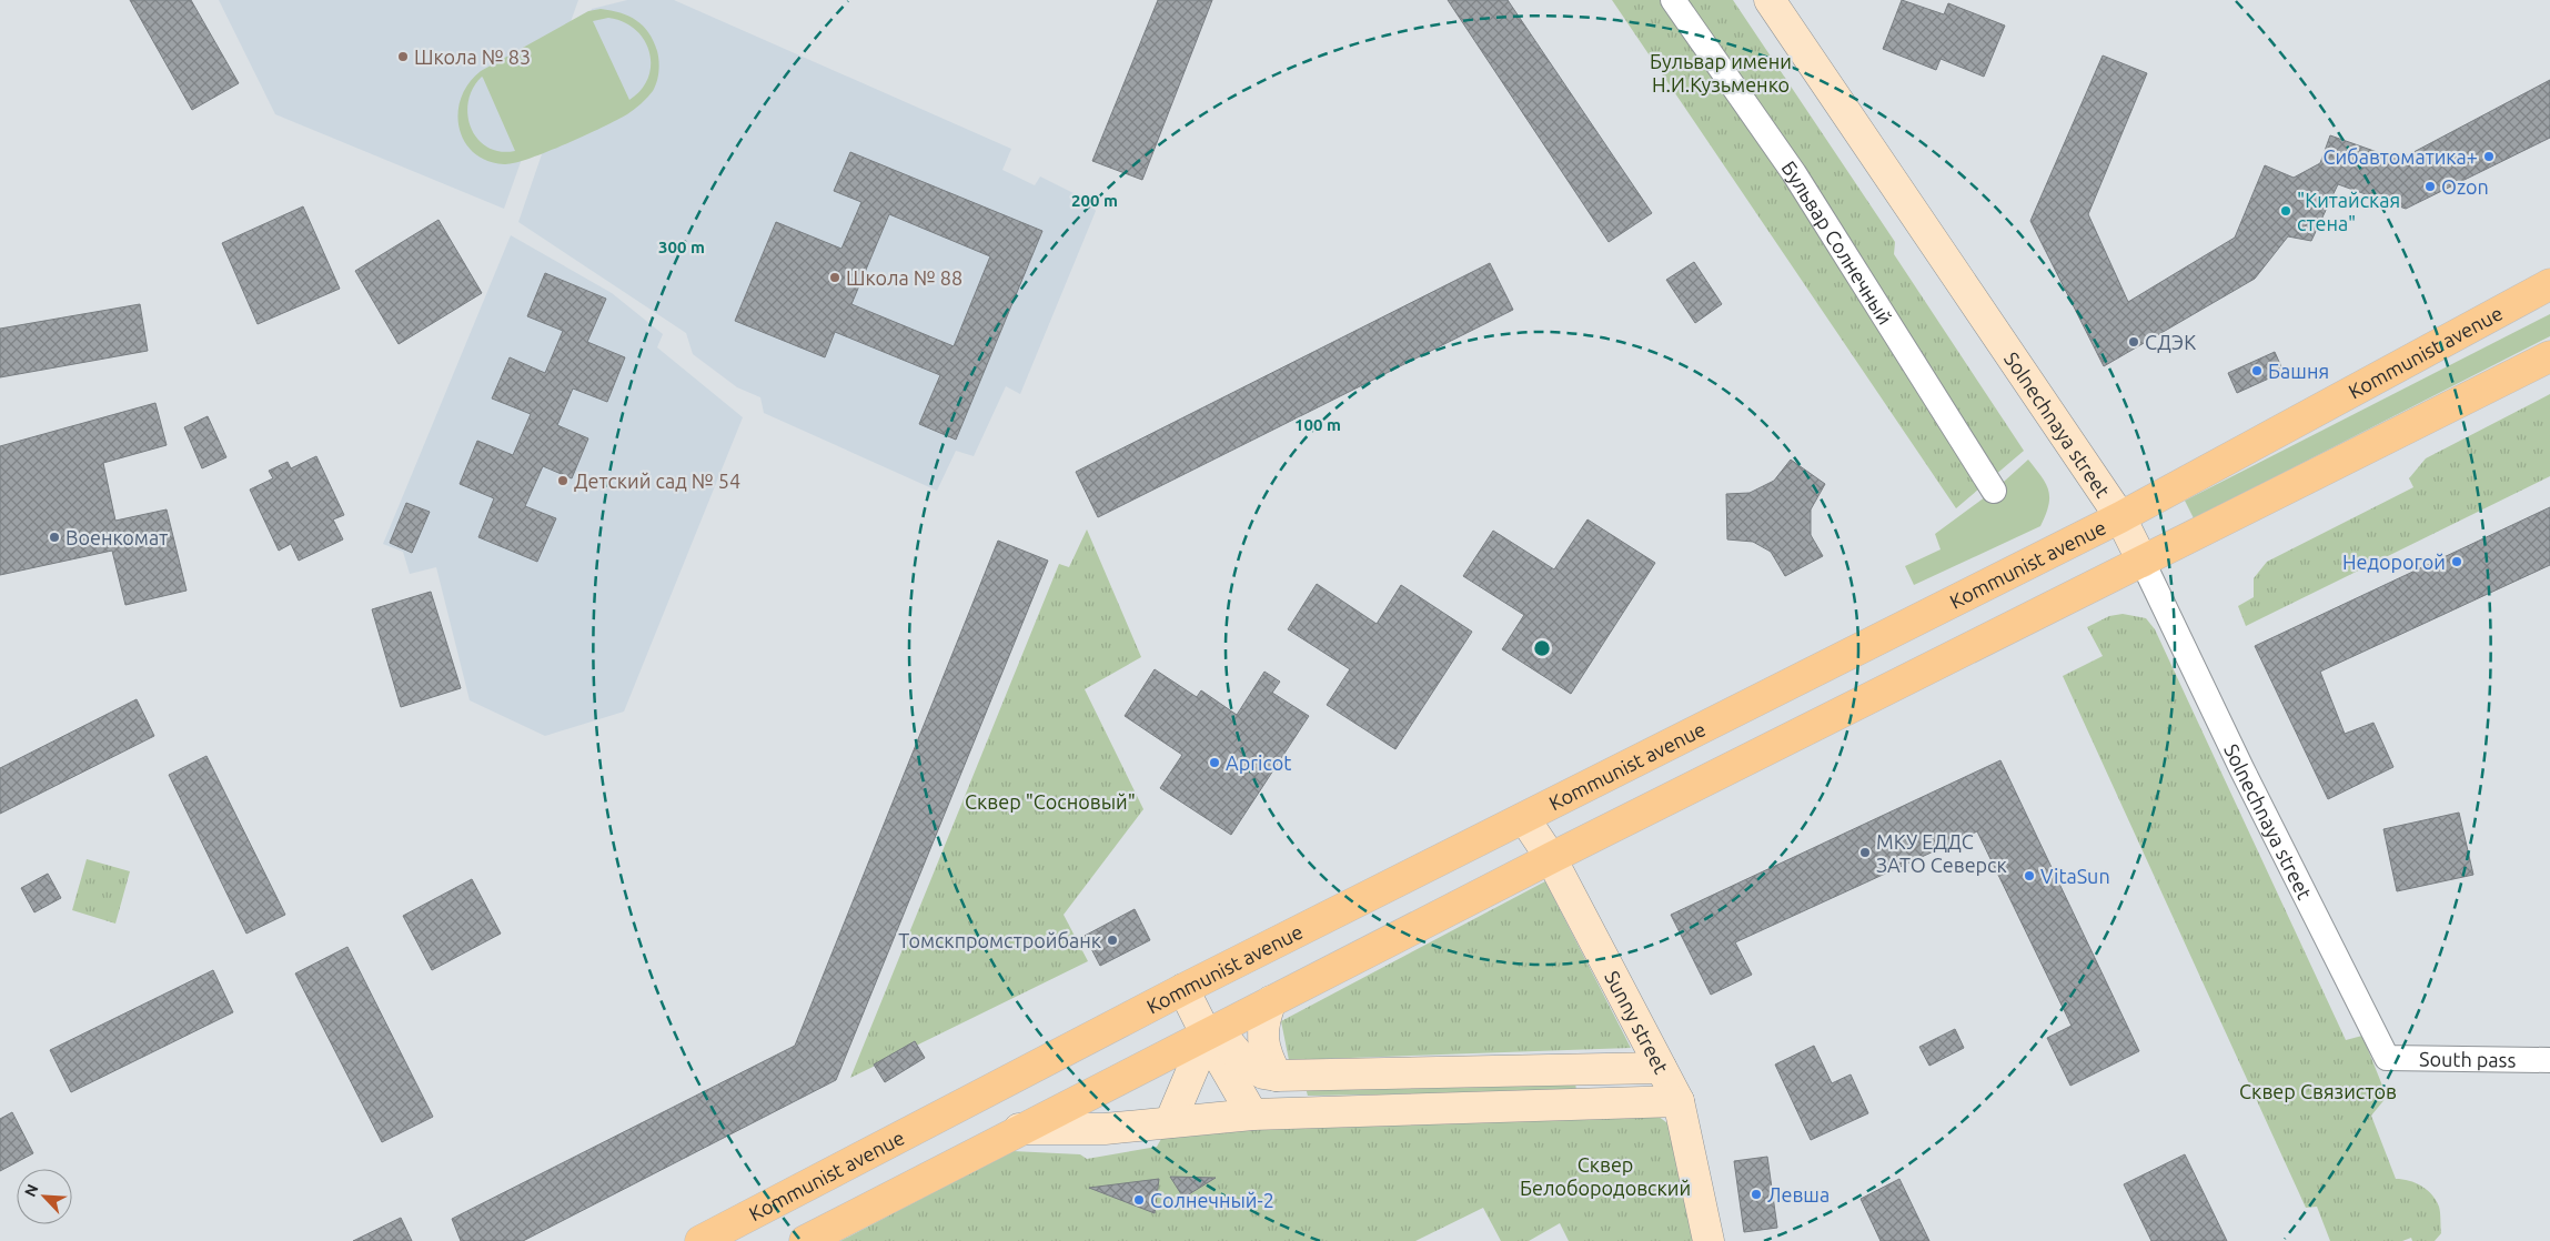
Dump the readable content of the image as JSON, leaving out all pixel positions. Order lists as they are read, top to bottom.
{
  "streets": {
    "main road": ["Kommunist avenue"],
    "street": [
      "Бульвар Солнечный",
      "Solnechnaya street",
      "Sunny street",
      "South pass"
    ]
  },
  "crossings": [
    ["Kommunist avenue", "Solnechnaya street"],
    ["Kommunist avenue", "Sunny street"],
    ["Solnechnaya street", "South pass"]
  ],
  "parks": [
    "Бульвар имени Н.И.Кузьменко",
    "Сквер \"Сосновый\"",
    "Сквер Связистов",
    "Сквер Белобородовский"
  ],
  "places": [
    "Школа № 83",
    "Сибавтоматика+",
    "Ozon",
    "\"Китайская стена\"",
    "Школа № 88",
    "СДЭК",
    "Башня",
    "Детский сад № 54",
    "Военкомат",
    "Недорогой",
    "Apricot",
    "МКУ ЕДДС ЗАТО Северск",
    "VitaSun",
    "Томскпромстройбанк",
    "Левша",
    "Солнечный-2"
  ],
  "north": "top left",
  "rings": ["200 m", "300 m", "100 m"]
}
